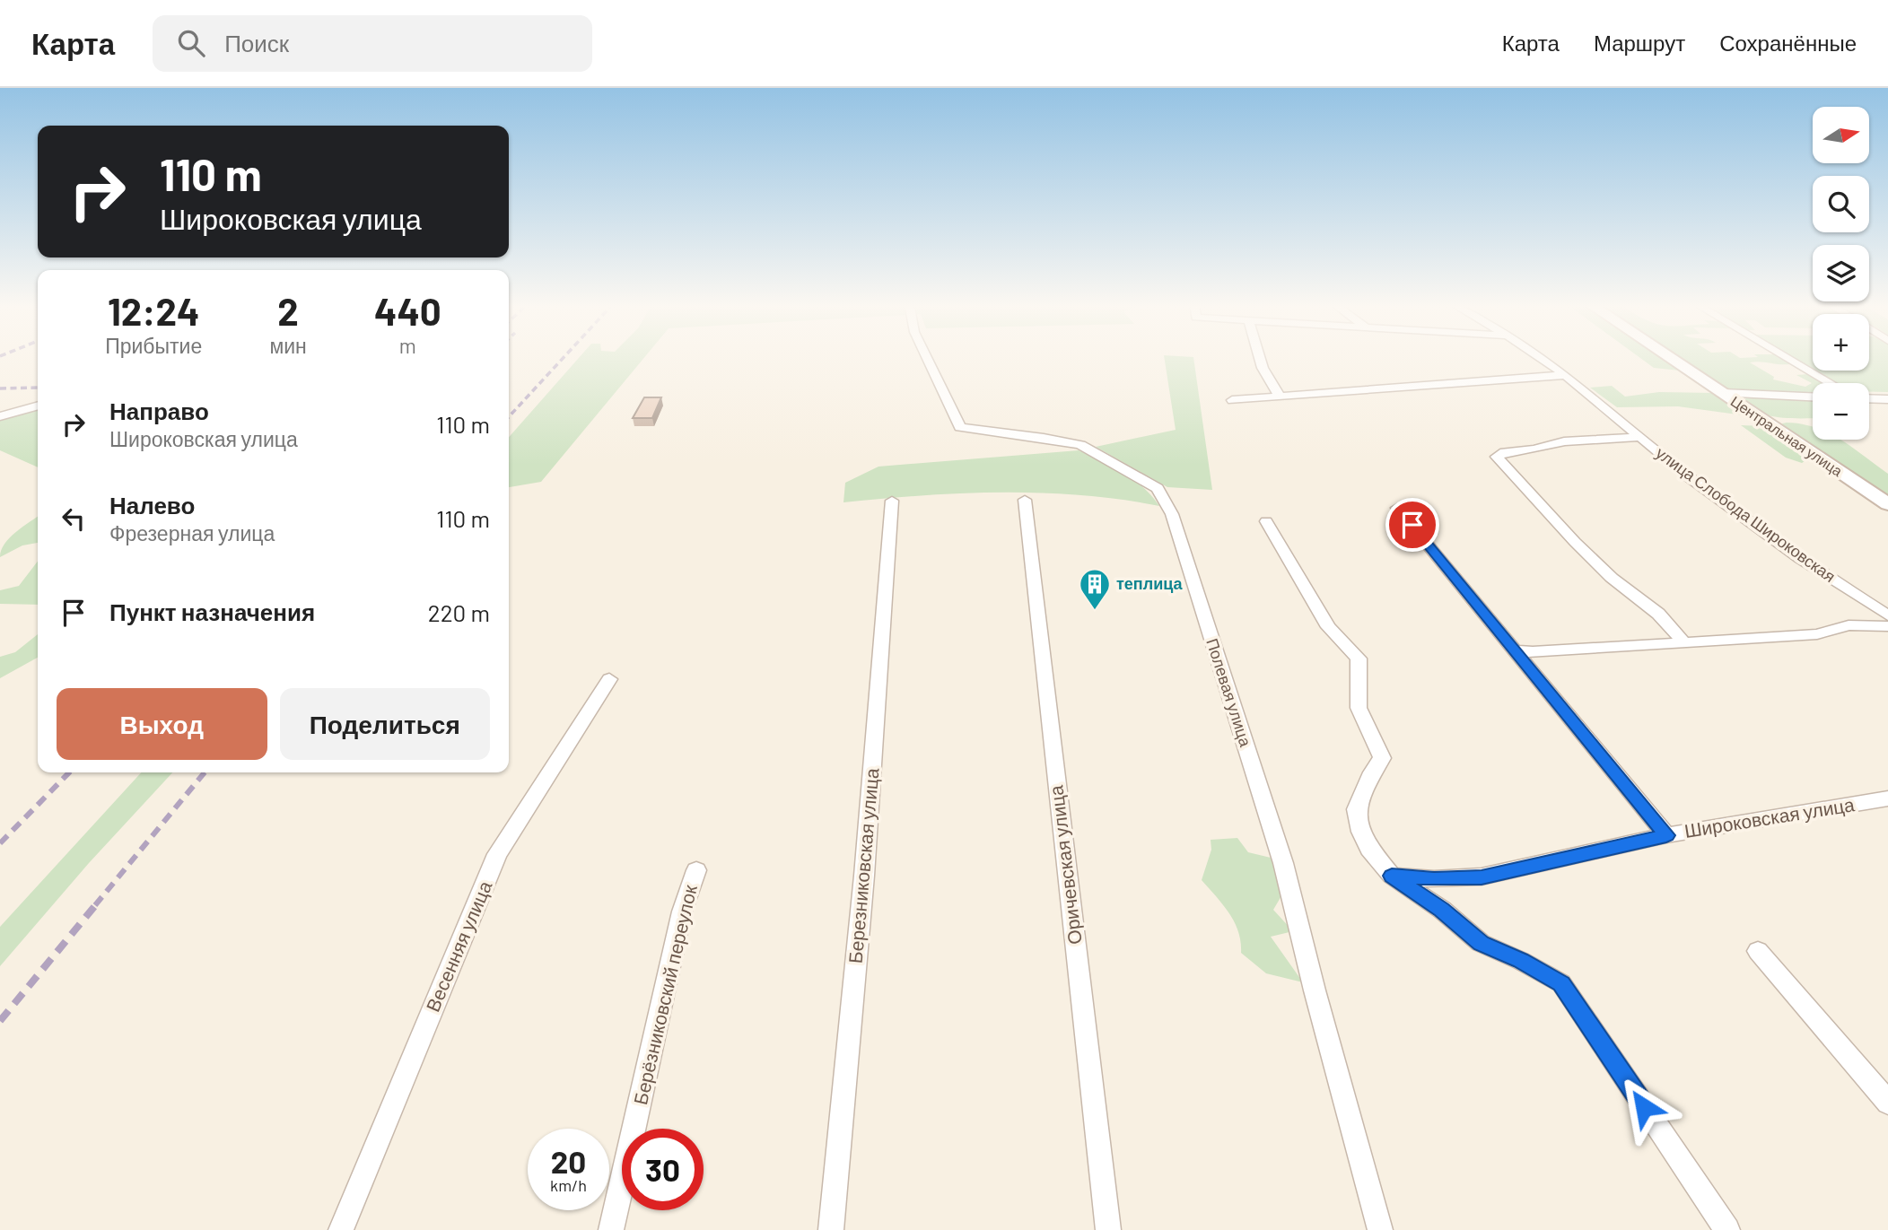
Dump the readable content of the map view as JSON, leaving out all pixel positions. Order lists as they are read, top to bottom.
{
  "streets": {
    "street": [
      "Центральная улица",
      "улица Слобода Широковская",
      "Полевая улица",
      "Широковская улица",
      "Оричевская улица",
      "Березниковская улица",
      "Весенняя улица",
      "Берёзниковский переулок"
    ]
  },
  "places": {
    "building": ["теплица"]
  },
  "north": "right",
  "page": {
    "header": "Карта",
    "search": "Поиск",
    "nav": ["Карта", "Маршрут", "Сохранённые"],
    "map_buttons": ["+", "−"],
    "turn": ["110 m", "Широковская улица"],
    "eta": [
      "12:24",
      "Прибытие",
      "2",
      "мин",
      "440",
      "m"
    ],
    "list": [
      {
        "name": "Направо",
        "note": "Широковская улица",
        "value": "110 m"
      },
      {
        "name": "Налево",
        "note": "Фрезерная улица",
        "value": "110 m"
      },
      {
        "name": "Пункт назначения",
        "value": "220 m"
      }
    ],
    "buttons": ["Выход", "Поделиться"],
    "speed": "20 km/h",
    "limit": "30"
  }
}
